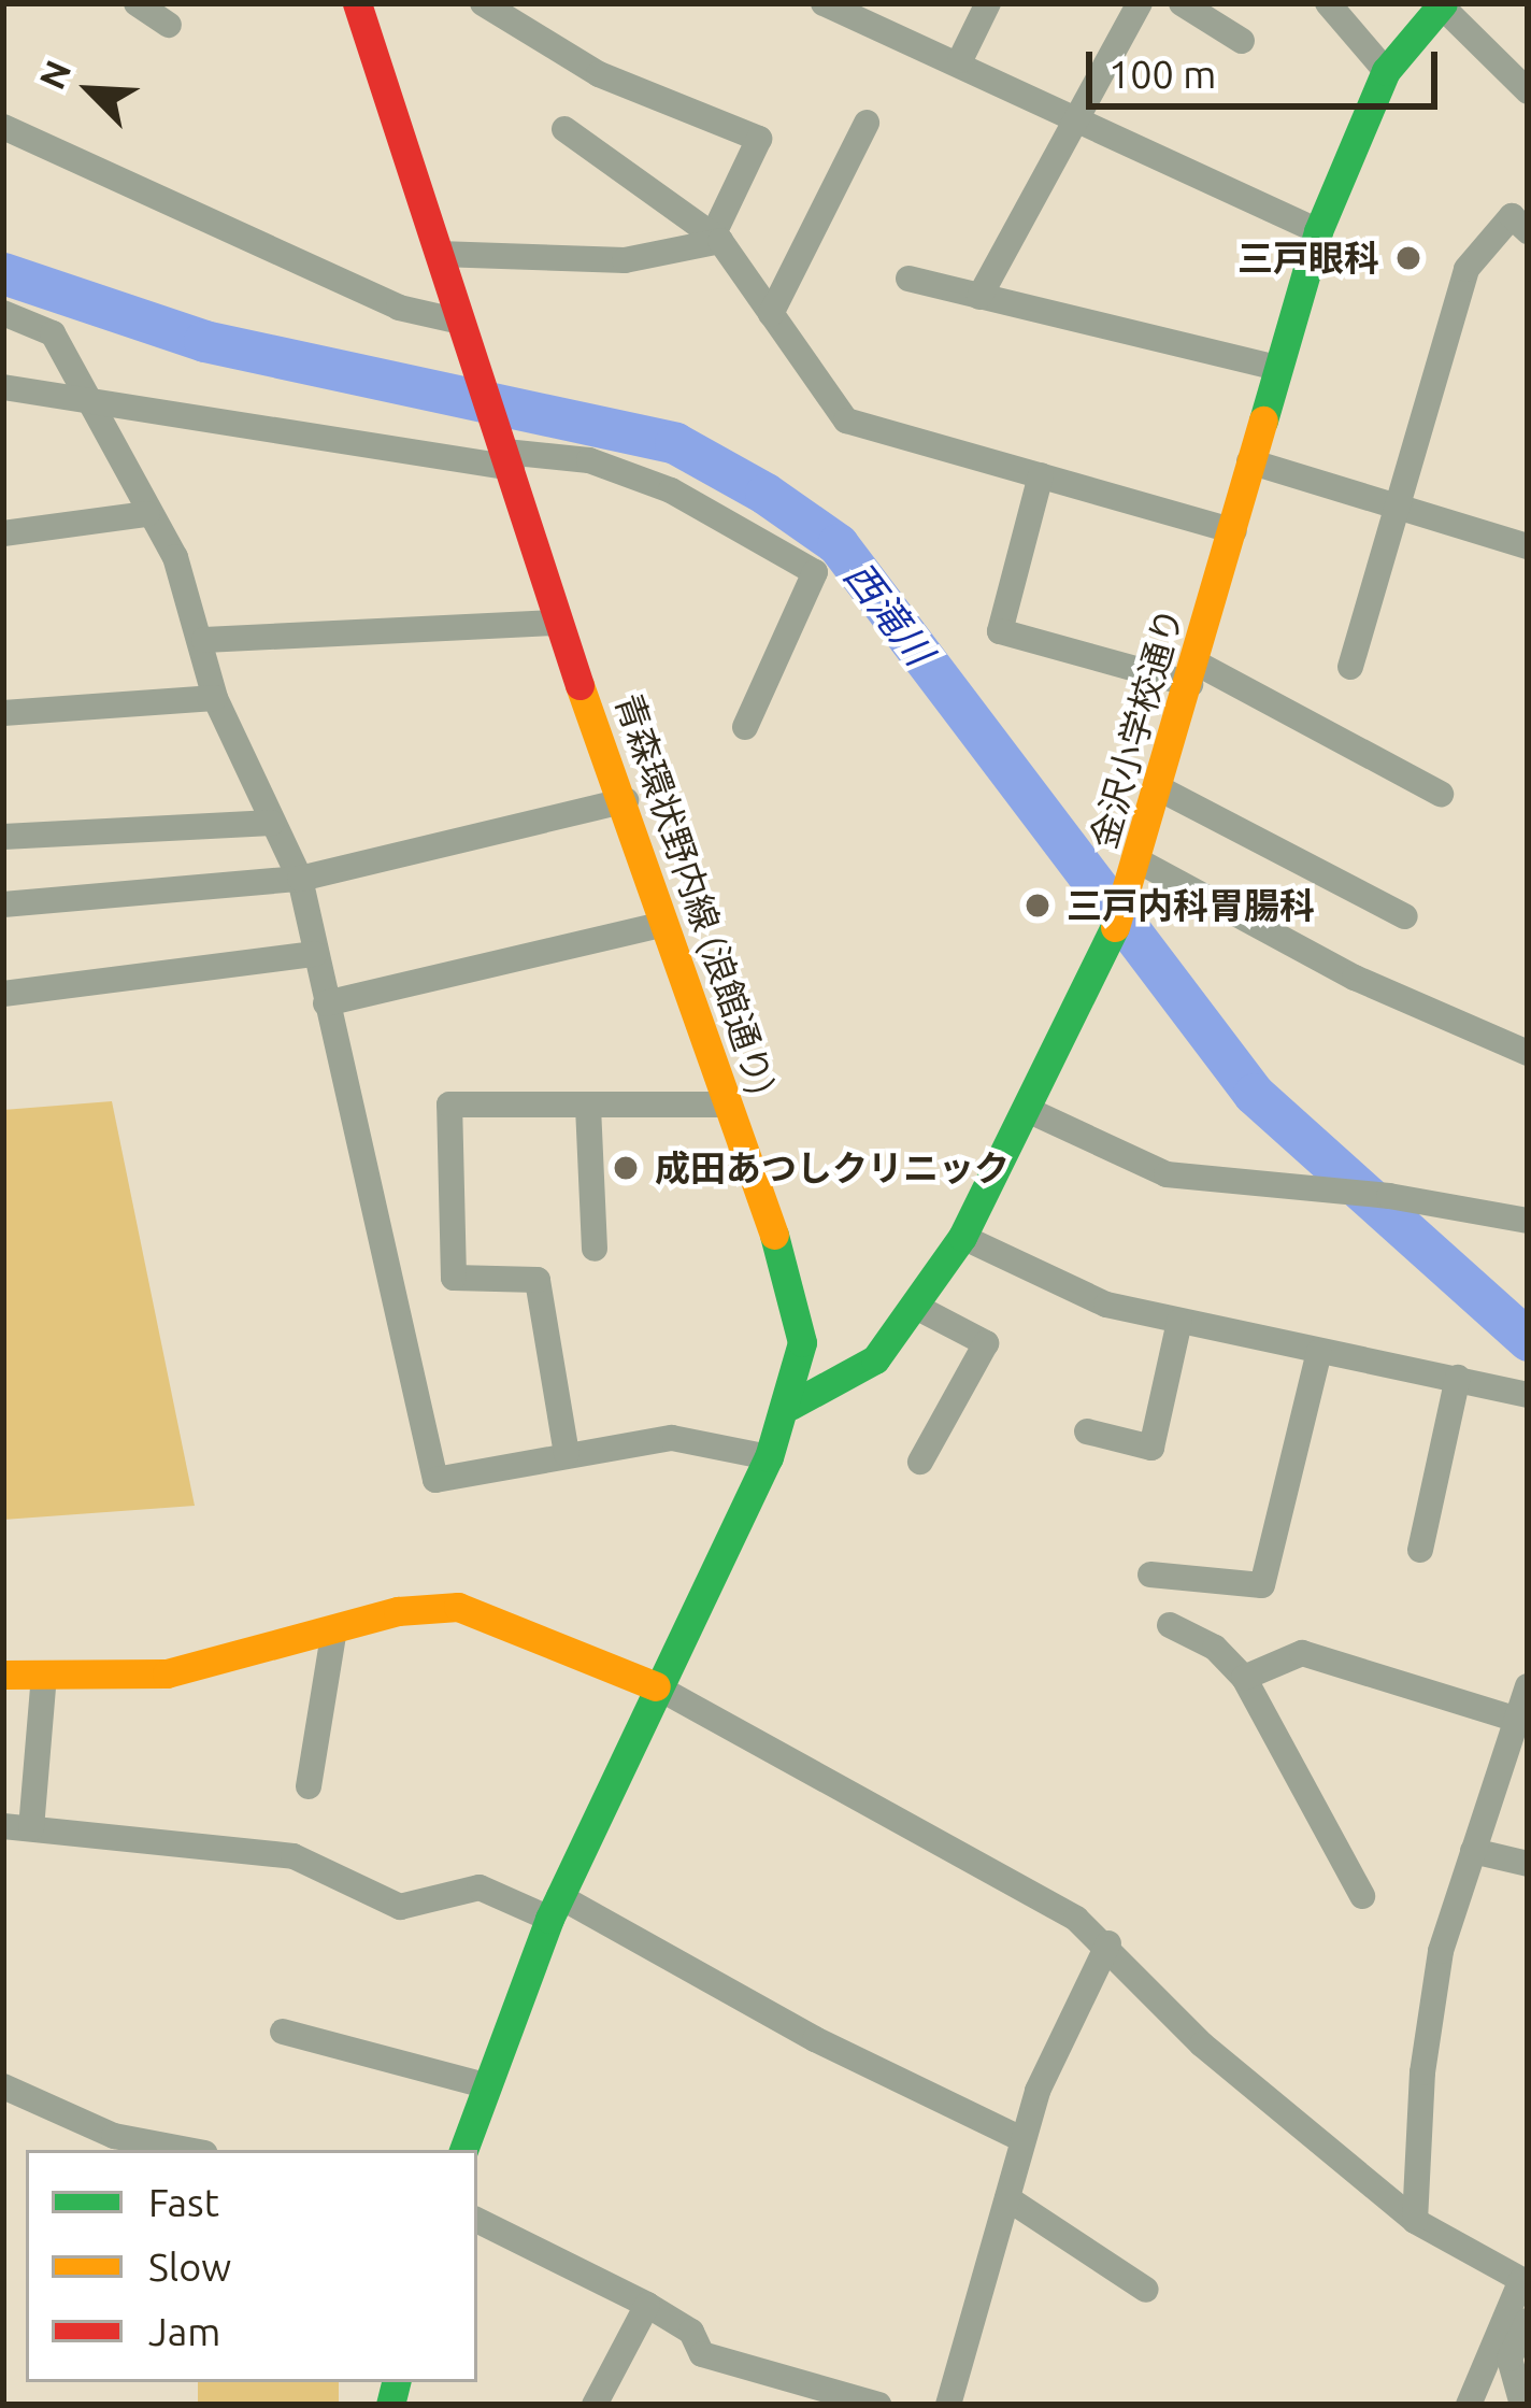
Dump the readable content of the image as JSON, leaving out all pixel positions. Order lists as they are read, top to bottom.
{
  "streets": {
    "main road": ["金沢小学校通り", "青森環状野内線 (浪館通り)"]
  },
  "crossings": [
    ["金沢小学校通り", "青森環状野内線 (浪館通り)"]
  ],
  "water": ["西滝川"],
  "places": ["三戸眼科", "三戸内科胃腸科", "成田あつしクリニック"],
  "legend": ["Fast", "Slow", "Jam"],
  "scale_bar": "100 m",
  "north": "top left"
}
